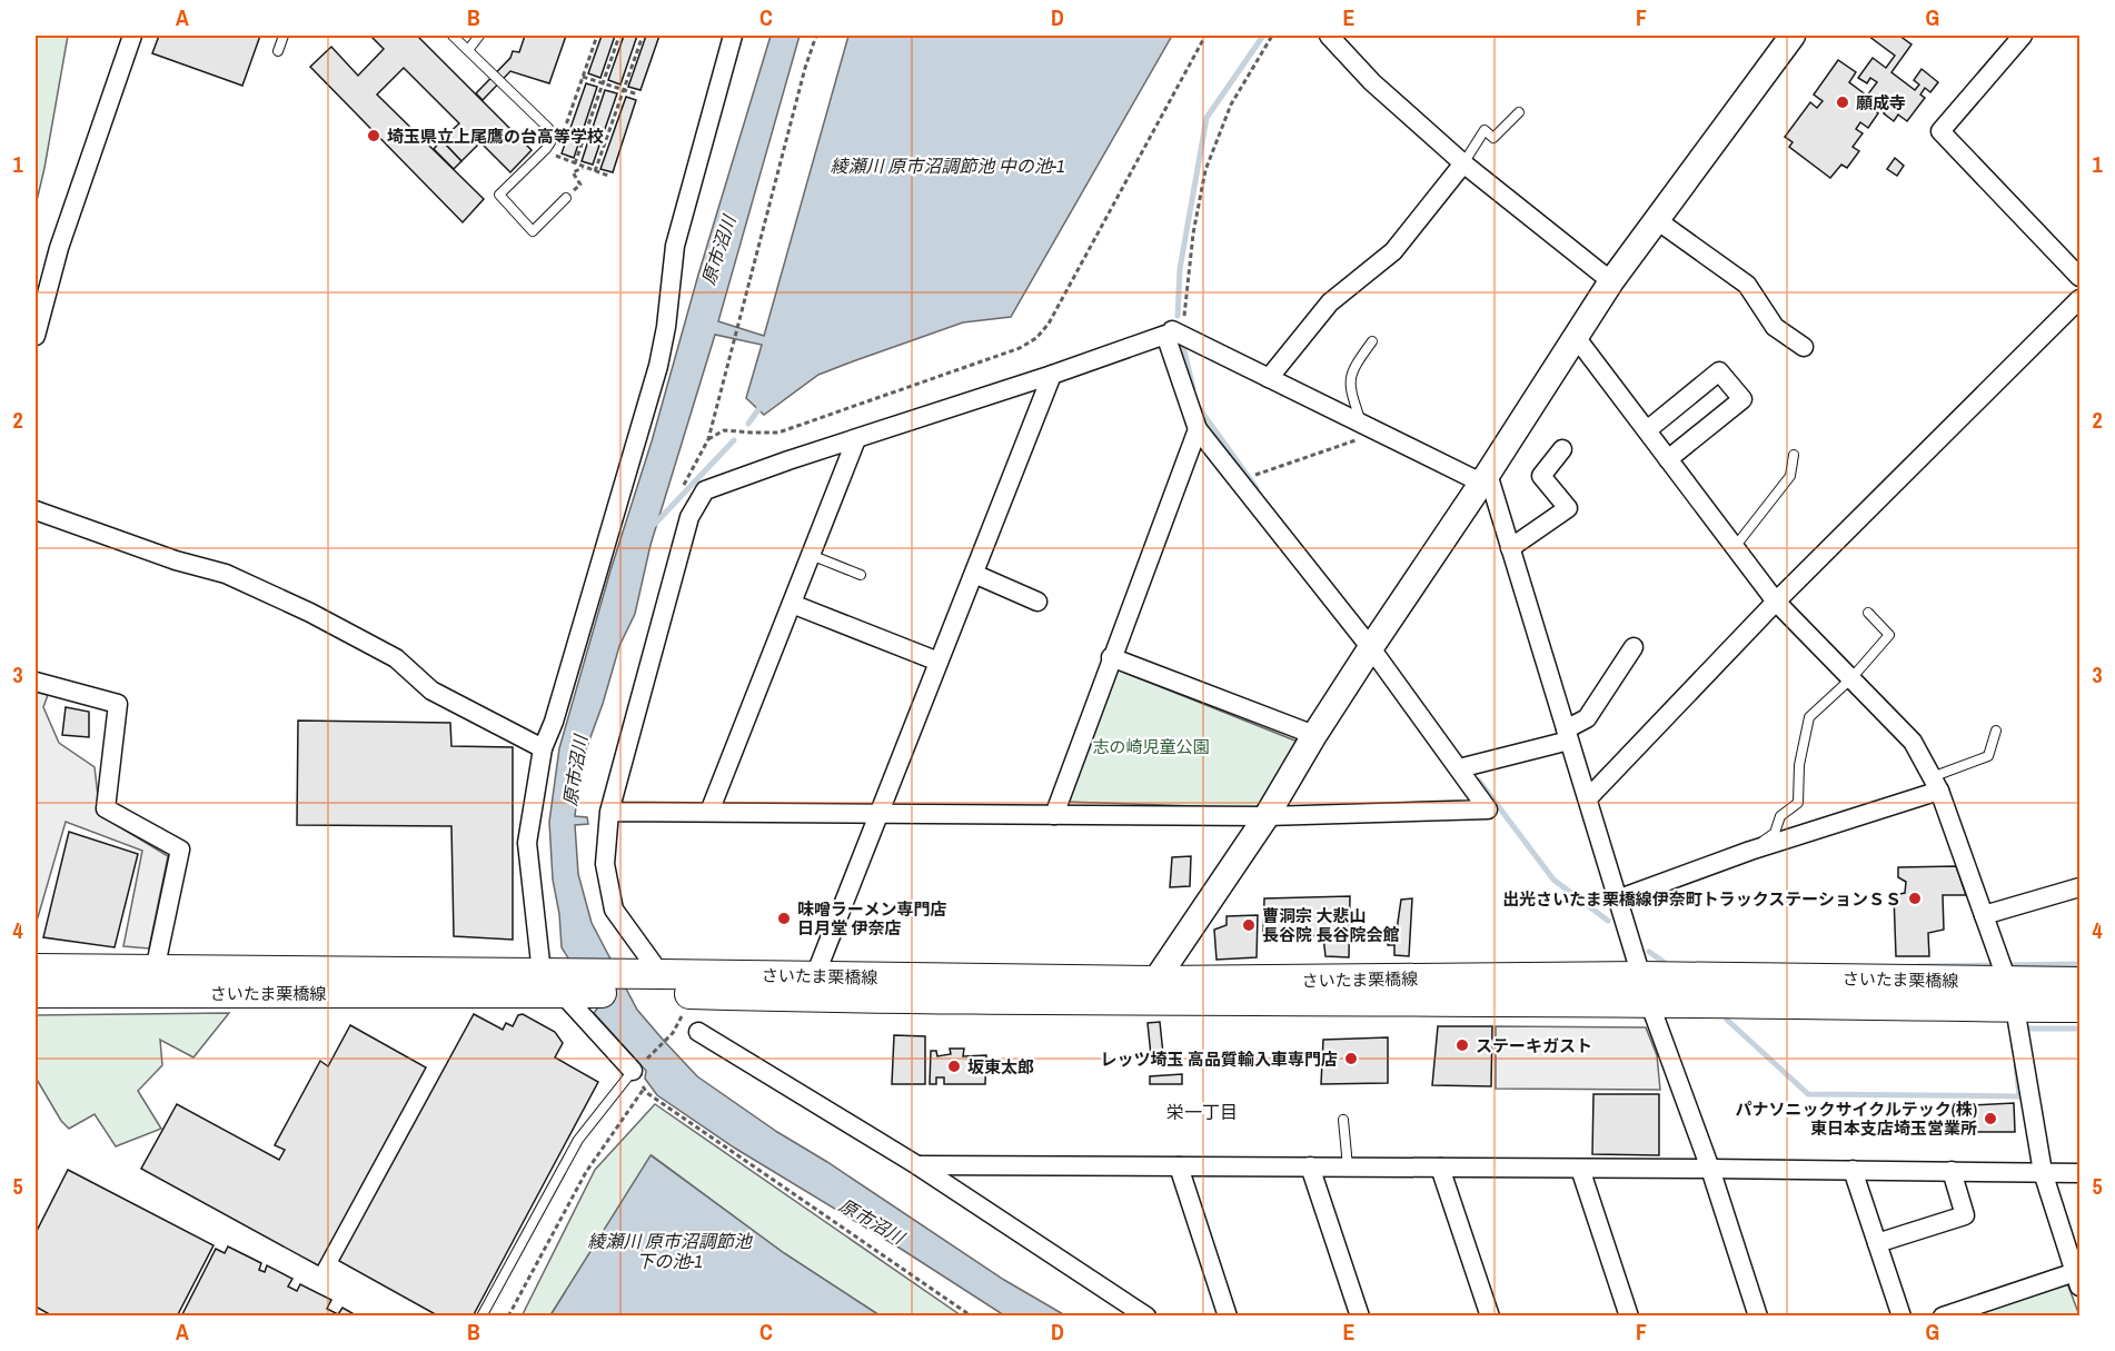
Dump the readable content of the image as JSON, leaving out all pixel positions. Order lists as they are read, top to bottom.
{
  "streets": {
    "main road": ["さいたま栗橋線"]
  },
  "districts": ["栄一丁目"],
  "water": ["綾瀬川 原市沼調節池 中の池-1", "原市沼川", "綾瀬川 原市沼調節池 下の池-1"],
  "parks": ["志の崎児童公園"],
  "places": [
    "願成寺",
    "埼玉県立上尾鷹の台高等学校",
    "出光さいたま栗橋線伊奈町トラックステーションＳＳ",
    "味噌ラーメン専門店 日月堂 伊奈店",
    "曹洞宗 大悲山 長谷院 長谷院会館",
    "ステーキガスト",
    "レッツ埼玉 高品質輸入車専門店",
    "坂東太郎",
    "パナソニックサイクルテック(株) 東日本支店埼玉営業所"
  ],
  "grid": {
    "columns": [
      "A",
      "B",
      "C",
      "D",
      "E",
      "F",
      "G"
    ],
    "rows": [
      "1",
      "2",
      "3",
      "4",
      "5"
    ]
  }
}
